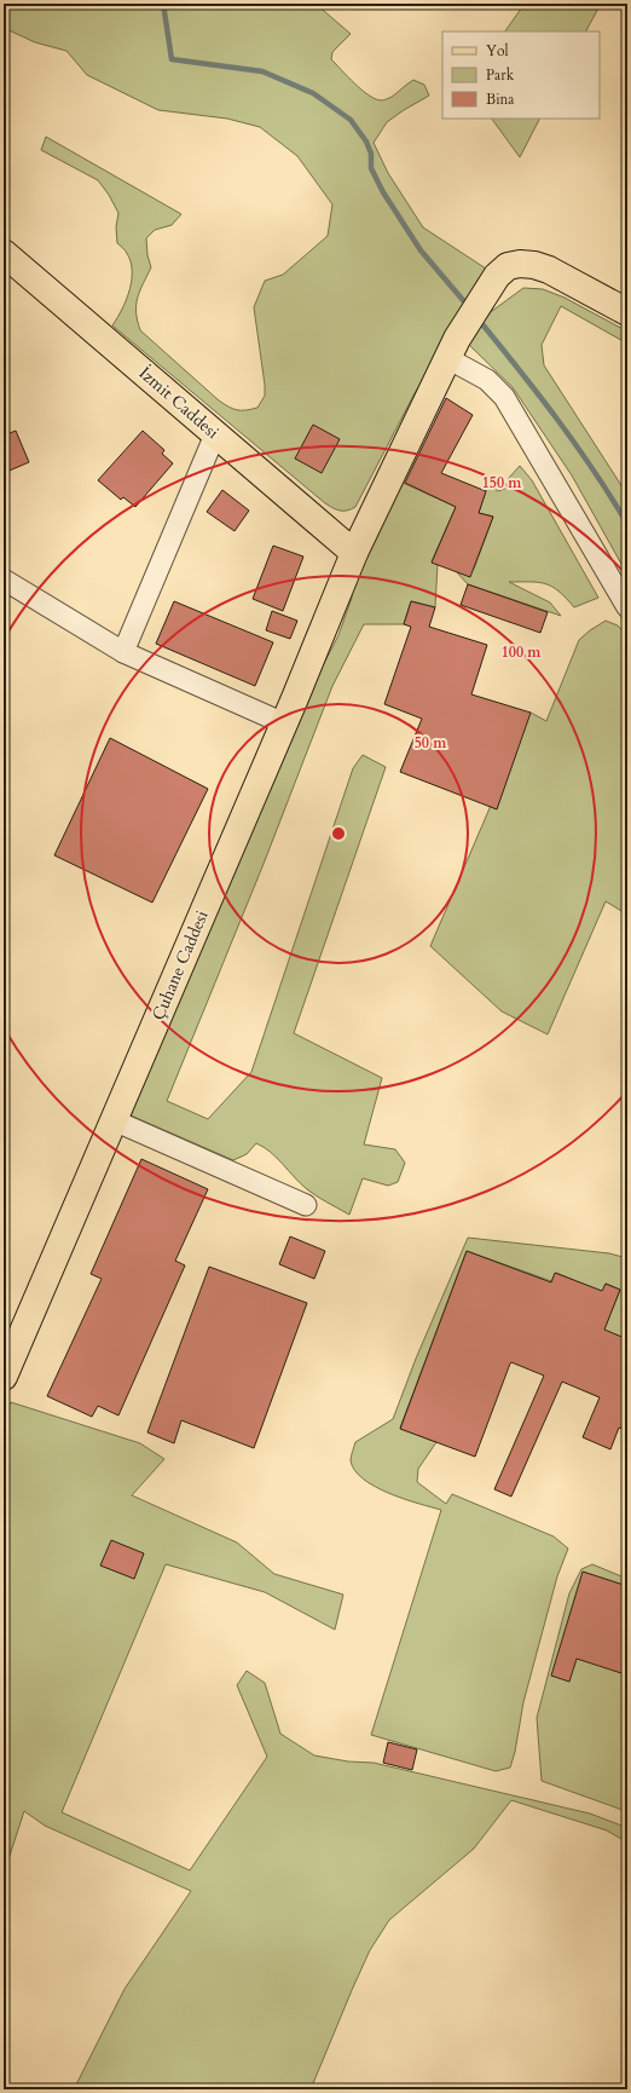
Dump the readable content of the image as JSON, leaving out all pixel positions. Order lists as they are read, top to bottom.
{
  "streets": {
    "main road": ["İzmit Caddesi", "Çuhane Caddesi"]
  },
  "crossings": [
    ["İzmit Caddesi", "Çuhane Caddesi"]
  ],
  "legend": ["Yol", "Park", "Bina"],
  "rings": ["150 m", "100 m", "50 m"]
}
